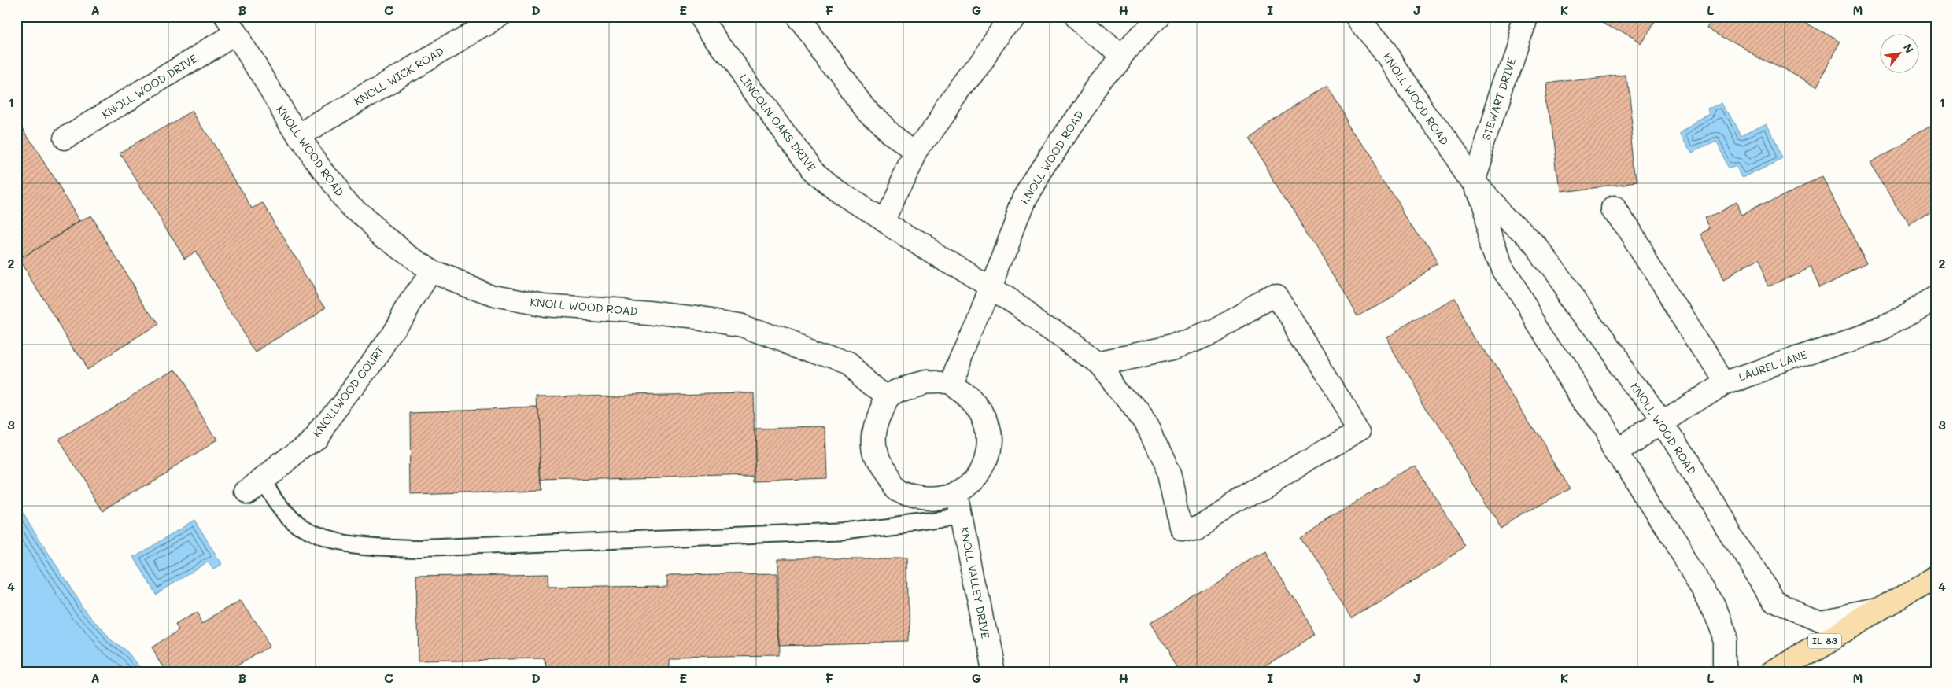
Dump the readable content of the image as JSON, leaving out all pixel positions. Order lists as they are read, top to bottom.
{
  "streets": {
    "highway": ["IL 83"],
    "street": [
      "KNOLL WICK ROAD",
      "KNOLL WOOD DRIVE",
      "KNOLL WOOD ROAD",
      "STEWART DRIVE",
      "LINCOLN OAKS DRIVE",
      "LAUREL LANE",
      "KNOLLWOOD COURT",
      "KNOLL VALLEY DRIVE"
    ]
  },
  "crossings": [
    ["KNOLL WICK ROAD", "KNOLL WOOD ROAD"],
    ["KNOLL WOOD DRIVE", "KNOLL WOOD ROAD"],
    ["KNOLL WOOD ROAD", "STEWART DRIVE"],
    ["KNOLL WOOD ROAD", "LINCOLN OAKS DRIVE"],
    ["KNOLL WOOD ROAD", "LAUREL LANE"],
    ["KNOLL WOOD ROAD", "KNOLLWOOD COURT"],
    ["KNOLL WOOD ROAD", "KNOLL VALLEY DRIVE"],
    ["KNOLL WOOD ROAD", "IL 83"]
  ],
  "north": "top right",
  "grid": {
    "columns": [
      "A",
      "B",
      "C",
      "D",
      "E",
      "F",
      "G",
      "H",
      "I",
      "J",
      "K",
      "L",
      "M"
    ],
    "rows": [
      "1",
      "2",
      "3",
      "4"
    ]
  }
}
